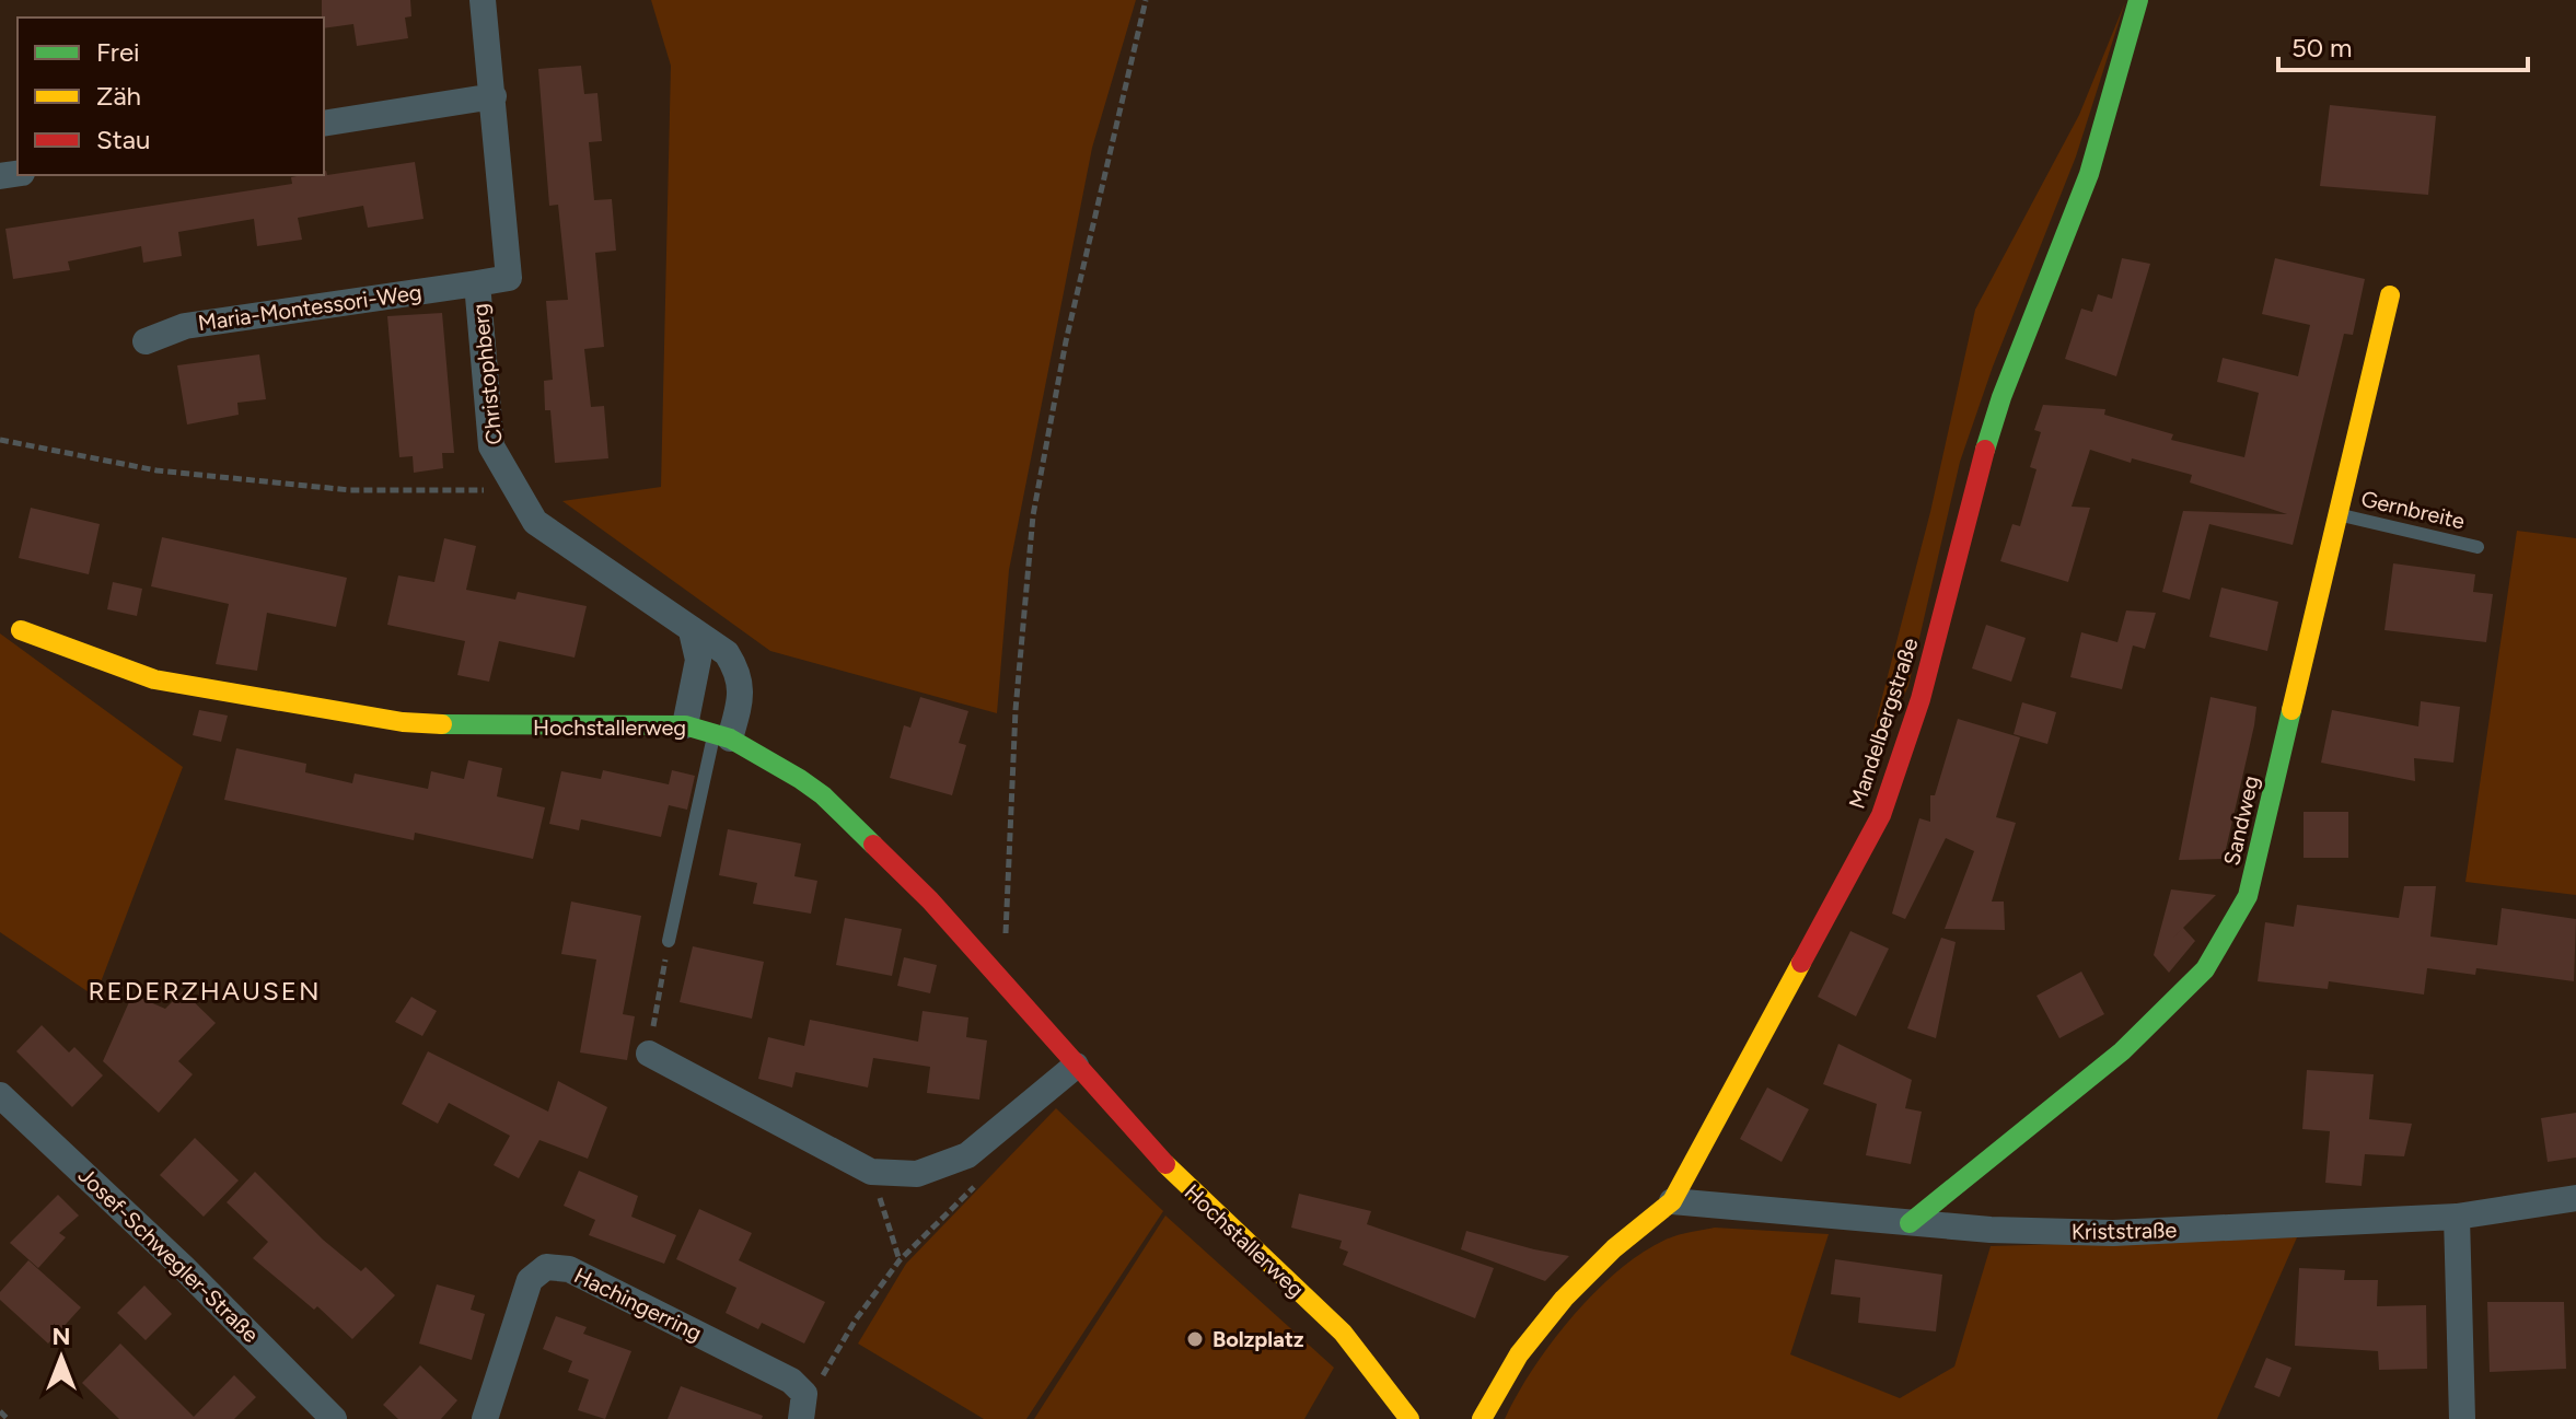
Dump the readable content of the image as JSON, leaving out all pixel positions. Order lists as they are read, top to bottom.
{
  "streets": {
    "street": [
      "Maria-Montessori-Weg",
      "Christophberg",
      "Mandelbergstraße",
      "Hochstallerweg",
      "Sandweg",
      "Kriststraße",
      "Josef-Schwegler-Straße",
      "Hachingerring"
    ],
    "lane": ["Gernbreite"]
  },
  "crossings": [
    ["Maria-Montessori-Weg", "Christophberg"],
    ["Christophberg", "Hochstallerweg"],
    ["Gernbreite", "Sandweg"],
    ["Mandelbergstraße", "Kriststraße"],
    ["Sandweg", "Kriststraße"]
  ],
  "districts": ["REDERZHAUSEN"],
  "places": ["Bolzplatz"],
  "legend": ["Frei", "Zäh", "Stau"],
  "scale_bar": "50 m",
  "north": "top"
}
